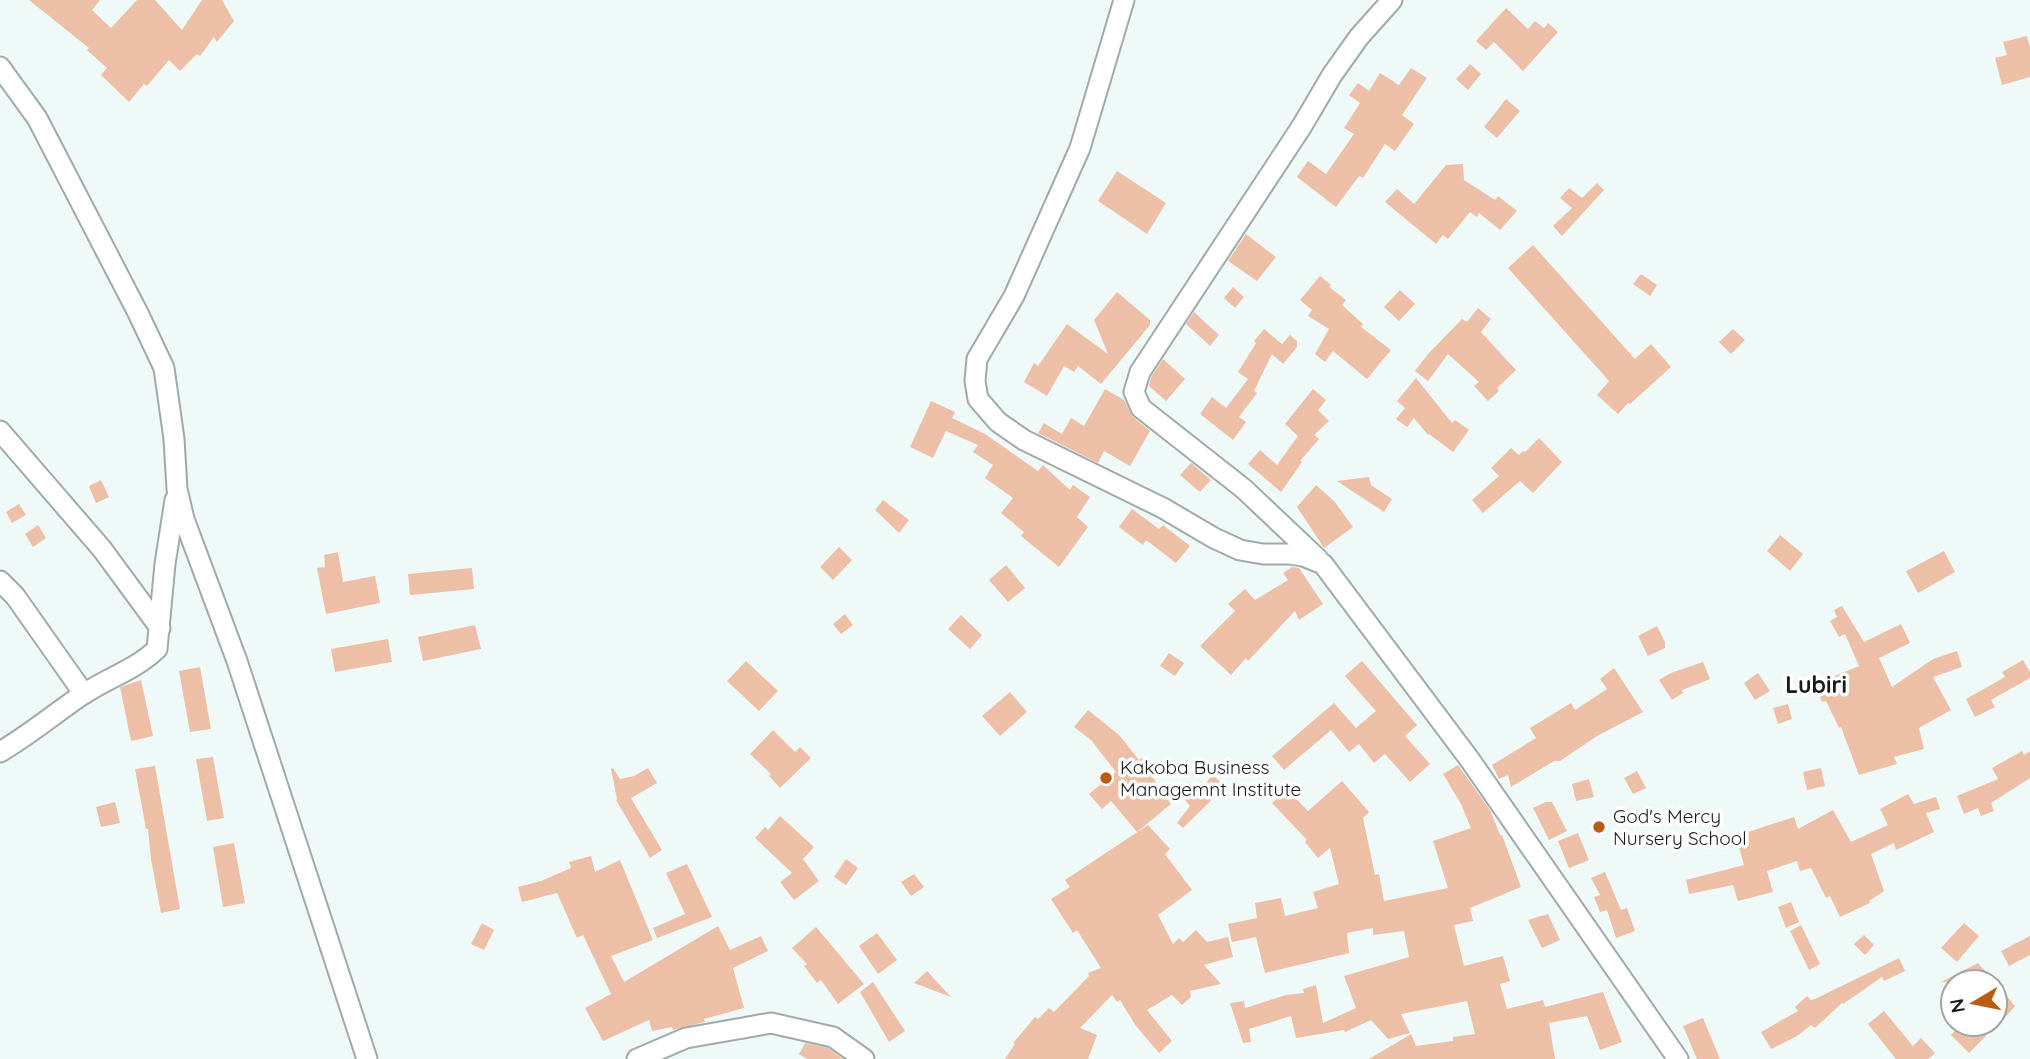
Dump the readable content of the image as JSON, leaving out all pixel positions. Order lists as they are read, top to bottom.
{
  "districts": ["Lubiri"],
  "places": ["Kakoba Business Managemnt Institute", "God's Mercy Nursery School"],
  "north": "left"
}
